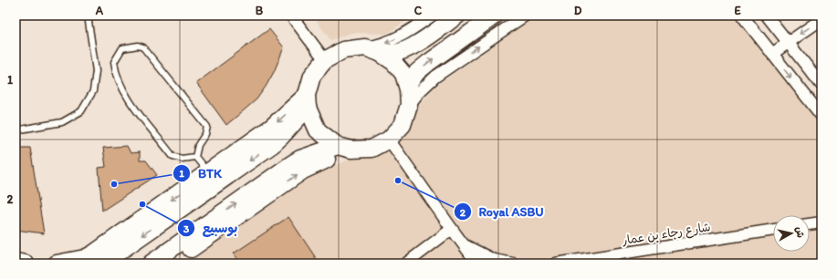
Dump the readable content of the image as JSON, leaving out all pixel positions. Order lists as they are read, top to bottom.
{
  "streets": {
    "street": ["شارع رجاء بن عمار"]
  },
  "places": ["Royal ASBU", "BTK", "بوسبيع"],
  "north": "right",
  "grid": {
    "columns": [
      "A",
      "B",
      "C",
      "D",
      "E"
    ],
    "rows": ["1", "2"]
  }
}
